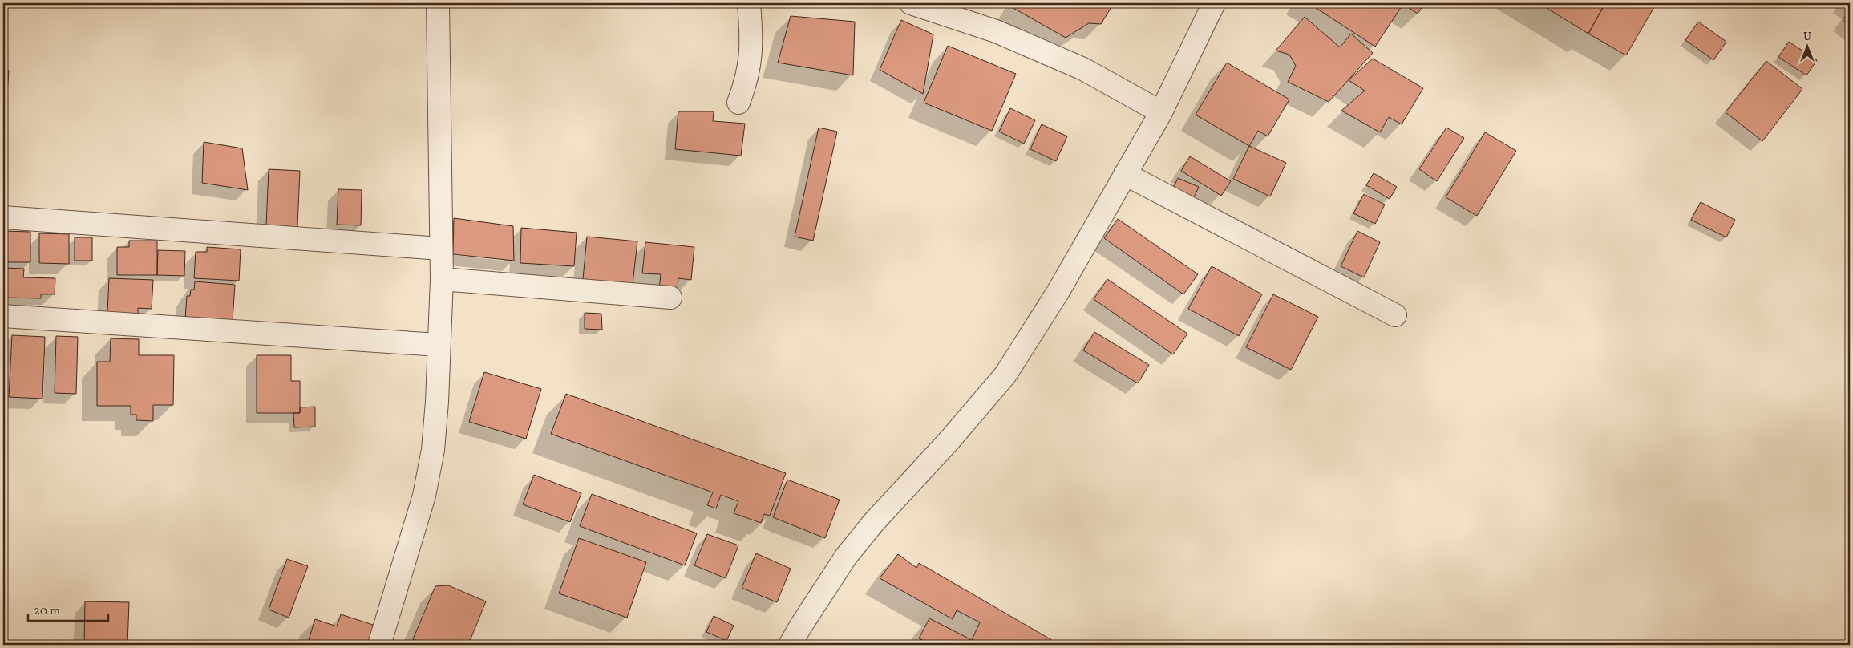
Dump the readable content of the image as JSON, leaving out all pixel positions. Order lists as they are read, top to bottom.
{
  "scale_bar": "20 m",
  "north": "top"
}
